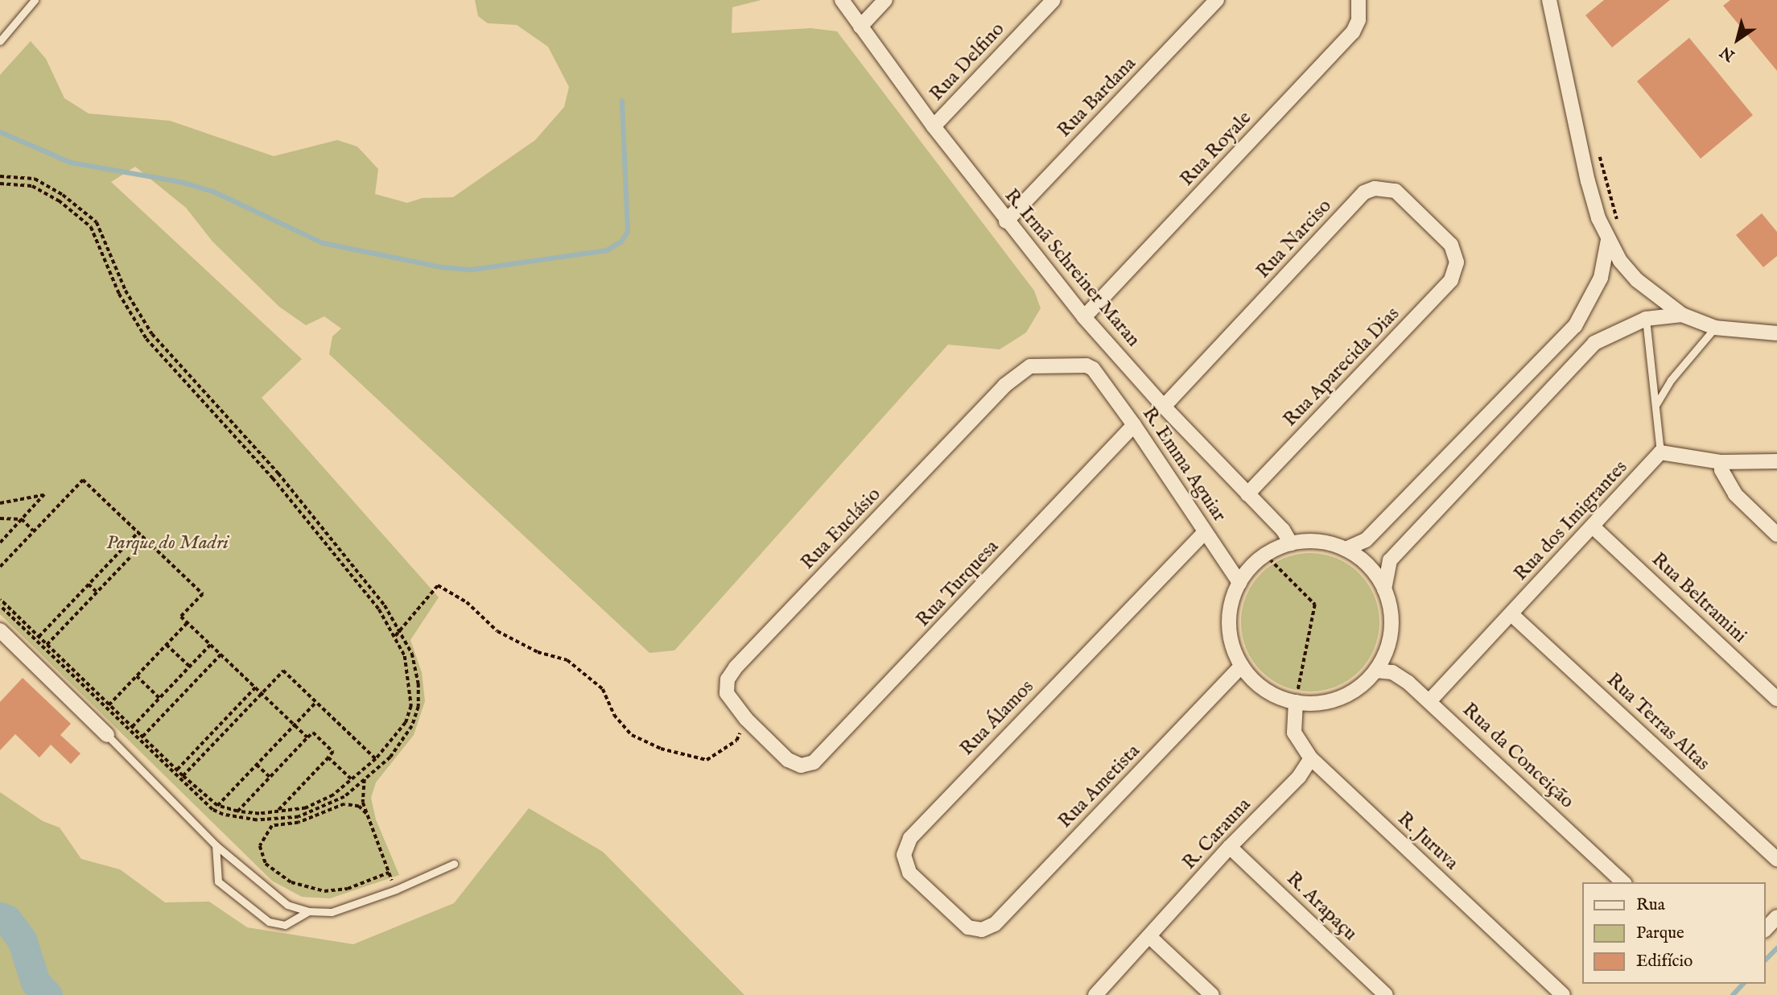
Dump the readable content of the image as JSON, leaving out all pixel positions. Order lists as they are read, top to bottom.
{
  "streets": {
    "street": [
      "Rua Delfino",
      "Rua Bardana",
      "Rua Royale",
      "Rua Narciso",
      "R. Irmã Schreiner Maran",
      "Rua Aparecida Dias",
      "R. Emma Aguiar",
      "Rua dos Imigrantes",
      "Rua Euclásio",
      "Rua Turquesa",
      "Rua Beltramini",
      "Rua Álamos",
      "Rua Terras Altas",
      "Rua da Conceição",
      "Rua Ametista",
      "R. Carauna",
      "R. Juruva",
      "R. Arapaçu"
    ]
  },
  "crossings": [
    ["Rua Delfino", "R. Irmã Schreiner Maran"],
    ["Rua Bardana", "R. Irmã Schreiner Maran"],
    ["Rua Royale", "R. Irmã Schreiner Maran"],
    ["Rua Narciso", "R. Irmã Schreiner Maran"],
    ["Rua Narciso", "Rua Aparecida Dias"],
    ["R. Irmã Schreiner Maran", "Rua Aparecida Dias"],
    ["R. Emma Aguiar", "Rua Euclásio"],
    ["R. Emma Aguiar", "Rua Turquesa"],
    ["R. Emma Aguiar", "Rua Álamos"],
    ["Rua dos Imigrantes", "Rua Beltramini"],
    ["Rua dos Imigrantes", "Rua Terras Altas"],
    ["Rua dos Imigrantes", "Rua da Conceição"],
    ["Rua Euclásio", "Rua Turquesa"],
    ["Rua Álamos", "Rua Ametista"],
    ["R. Carauna", "R. Juruva"],
    ["R. Carauna", "R. Arapaçu"]
  ],
  "parks": ["Parque do Madri"],
  "legend": ["Rua", "Parque", "Edifício"],
  "north": "bottom left"
}
